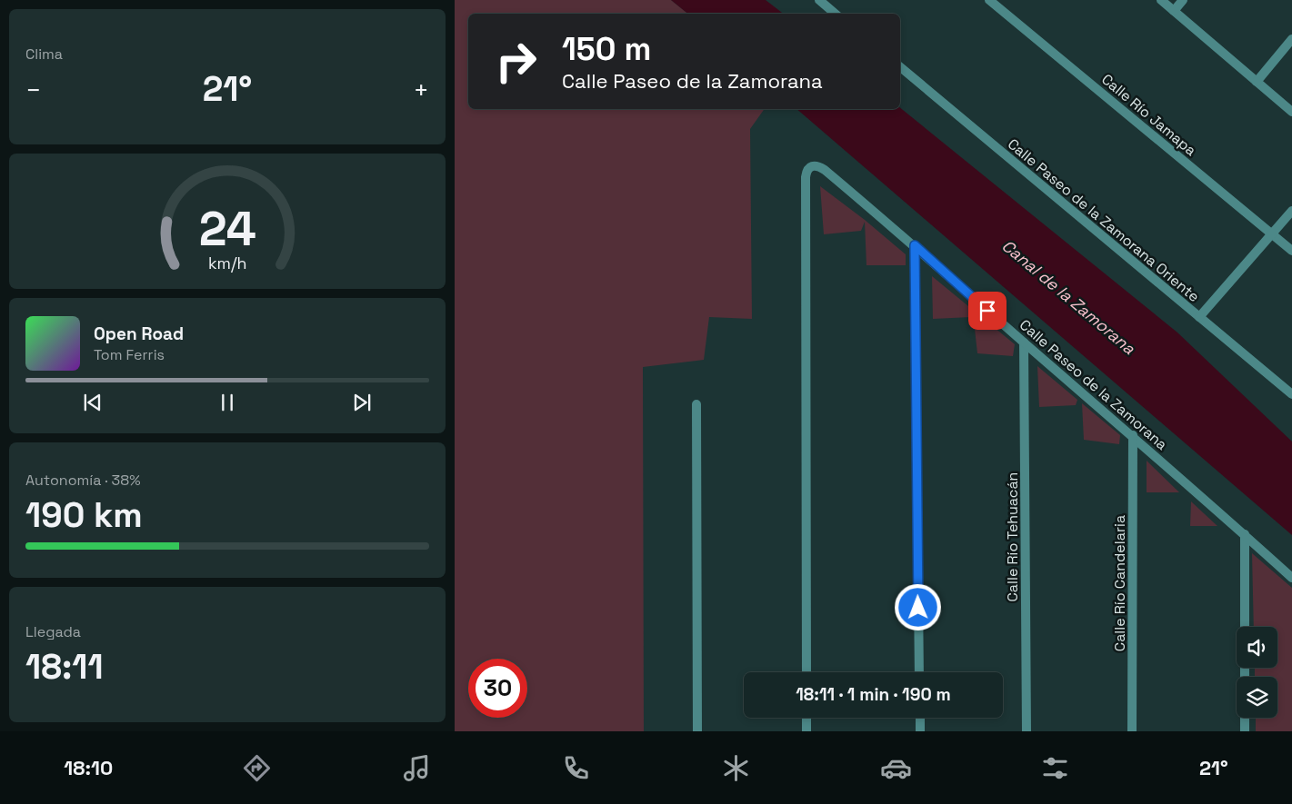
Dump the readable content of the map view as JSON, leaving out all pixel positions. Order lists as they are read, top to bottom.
{
  "streets": {
    "street": [
      "Calle Río Jamapa",
      "Calle Paseo de la Zamorana Oriente",
      "Calle Paseo de la Zamorana",
      "Calle Río Tehuacán",
      "Calle Río Candelaria"
    ]
  },
  "crossings": [
    ["Calle Paseo de la Zamorana", "Calle Río Tehuacán"],
    ["Calle Paseo de la Zamorana", "Calle Río Candelaria"]
  ],
  "water": ["Canal de la Zamorana"],
  "page": {
    "tile": [
      "Clima",
      ["Autonomía · 38%", "190 km"],
      ["Llegada", "18:11"]
    ],
    "turn": ["150 m", "Calle Paseo de la Zamorana"],
    "heat": ["−", "21°", "+"],
    "song": ["Open Road", "Tom Ferris"],
    "limit": "30",
    "trip": "18:11 · 1 min · 190 m",
    "tabs": ["18:10", "21°"],
    "gauge": ["24", "km/h"]
  }
}
